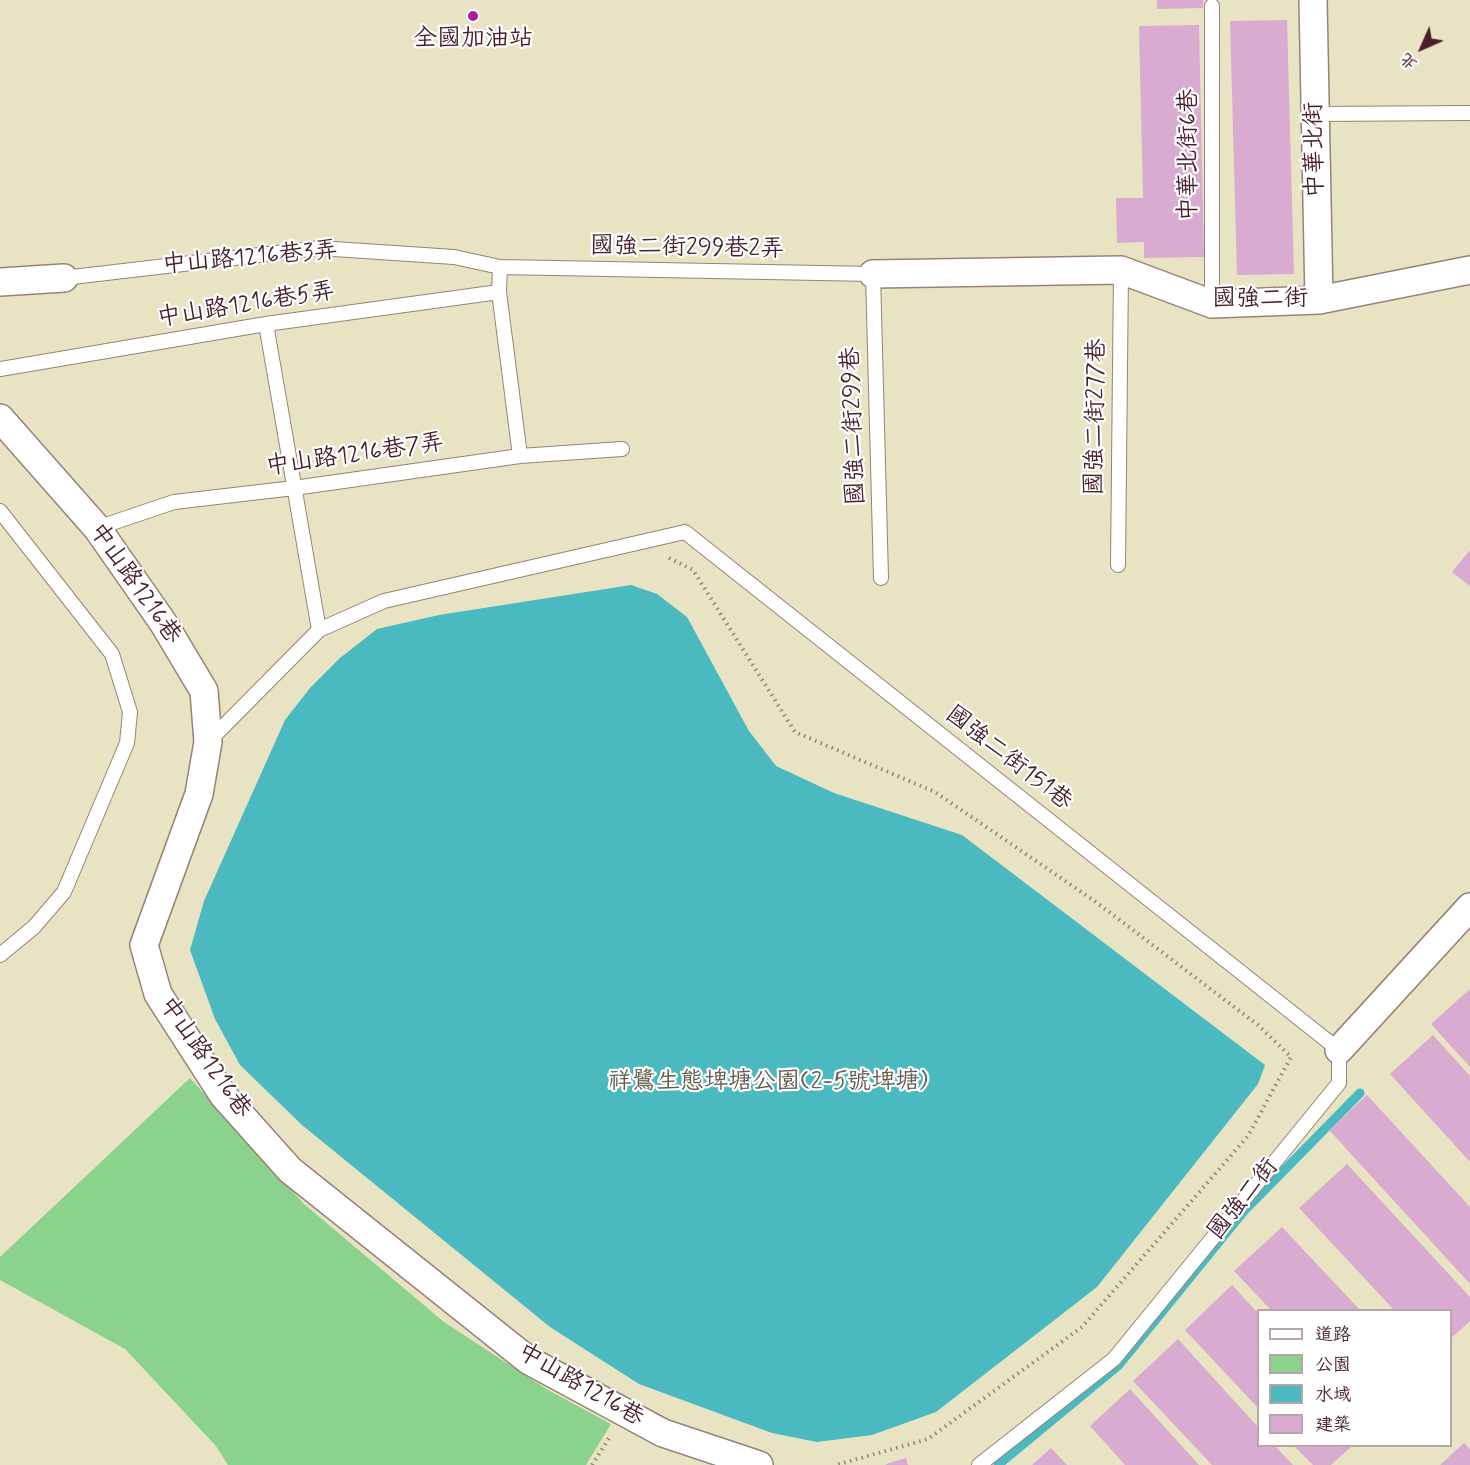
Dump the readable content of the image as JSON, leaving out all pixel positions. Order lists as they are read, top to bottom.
{
  "streets": {
    "street": [
      "中華北街",
      "中山路1216巷3弄",
      "國強二街",
      "中山路1216巷"
    ],
    "lane": [
      "中華北街6巷",
      "國強二街299巷2弄",
      "中山路1216巷5弄",
      "國強二街277巷",
      "國強二街299巷",
      "中山路1216巷7弄",
      "國強二街151巷"
    ]
  },
  "crossings": [
    ["中華北街", "國強二街"],
    ["中華北街6巷", "國強二街"],
    ["國強二街299巷2弄", "中山路1216巷3弄"],
    ["國強二街299巷2弄", "國強二街"],
    ["國強二街299巷2弄", "國強二街299巷"],
    ["國強二街", "國強二街277巷"],
    ["國強二街", "國強二街299巷"],
    ["國強二街", "國強二街151巷"],
    ["中山路1216巷7弄", "中山路1216巷"]
  ],
  "parks": ["祥鷺生態埤塘公園(2-5號埤塘)"],
  "places": ["全國加油站"],
  "legend": [
    "道路",
    "公園",
    "水域",
    "建築"
  ],
  "north": "bottom left"
}
